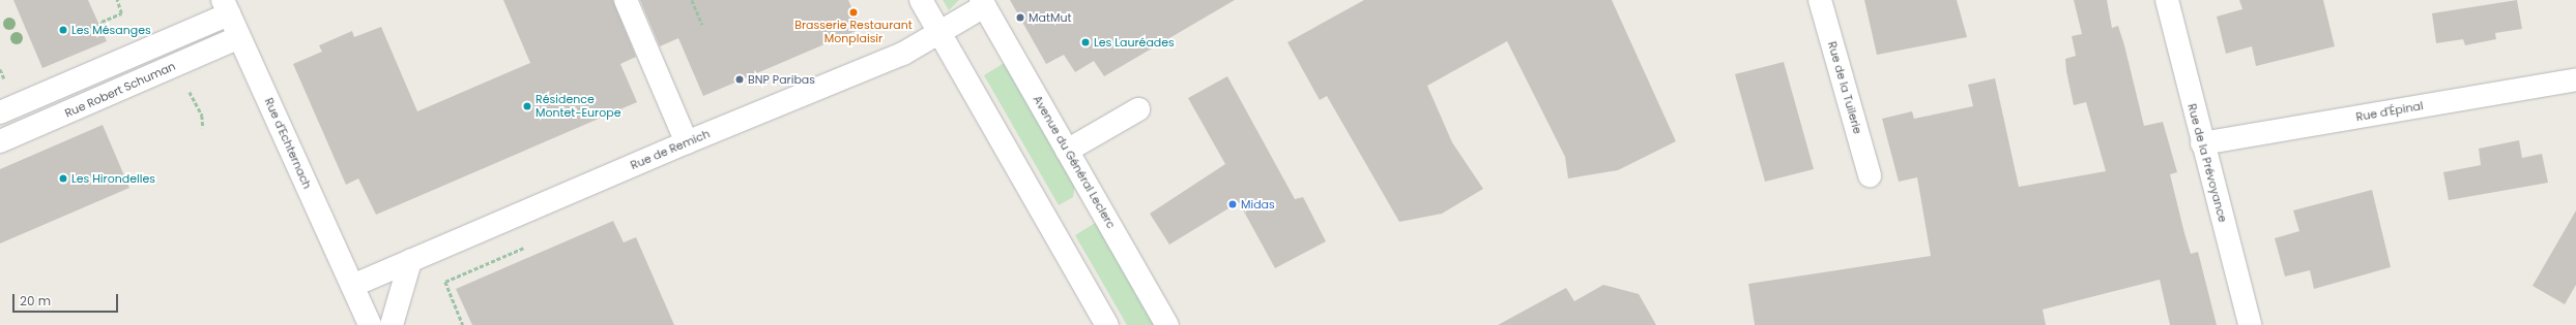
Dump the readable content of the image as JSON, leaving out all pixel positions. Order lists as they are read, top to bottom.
{
  "streets": {
    "street": [
      "Rue de la Tuilerie",
      "Rue Robert Schuman",
      "Rue d'Épinal",
      "Rue d'Echternach",
      "Rue de Remich",
      "Avenue du Général Leclerc",
      "Rue de la Prévoyance"
    ]
  },
  "crossings": [
    ["Rue Robert Schuman", "Rue d'Echternach"],
    ["Rue d'Épinal", "Rue de la Prévoyance"],
    ["Rue d'Echternach", "Rue de Remich"],
    ["Rue de Remich", "Avenue du Général Leclerc"]
  ],
  "places": [
    "Brasserie Restaurant Monplaisir",
    "MatMut",
    "Les Mésanges",
    "Les Lauréades",
    "BNP Paribas",
    "Résidence Montet-Europe",
    "Les Hirondelles",
    "Midas"
  ],
  "scale_bar": "20 m"
}
